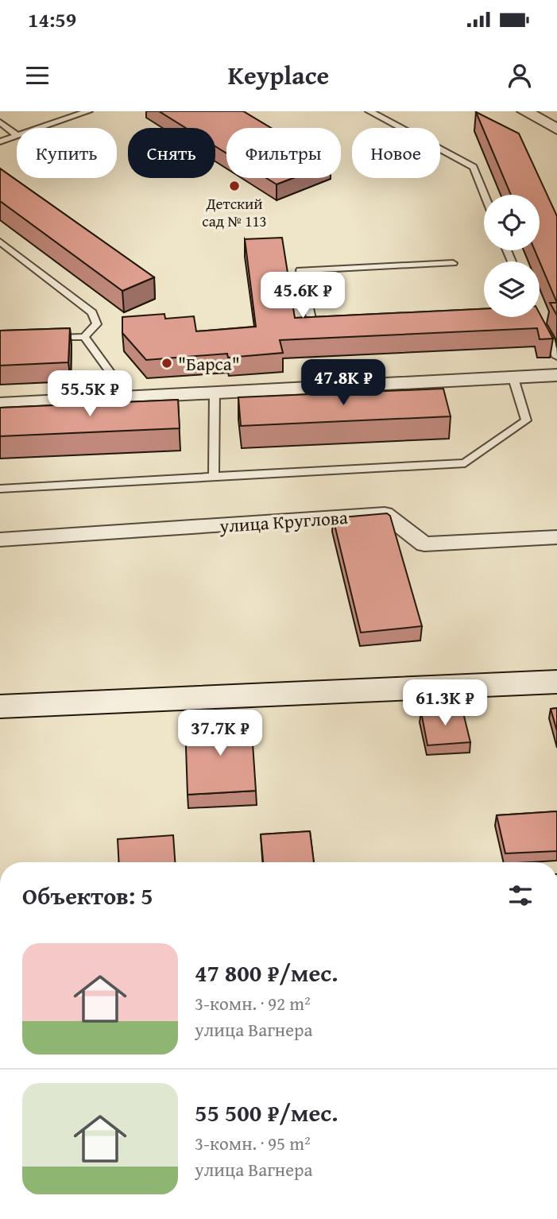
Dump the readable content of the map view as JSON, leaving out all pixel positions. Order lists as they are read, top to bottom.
{
  "streets": {
    "street": ["улица Круглова"]
  },
  "places": ["Детский сад № 113", "\"Барса\""],
  "page": {
    "status": "14:59",
    "header": "Keyplace",
    "chip": [
      "Купить",
      "Снять",
      "Фильтры",
      "Новое"
    ],
    "price": [
      "45.6K ₽",
      "47.8K ₽",
      "55.5K ₽",
      "61.3K ₽",
      "37.7K ₽"
    ],
    "heading": "Объектов: 5",
    "list": [
      {
        "name": "47 800 ₽/мес.",
        "note": "3-комн. · 92 m² · улица Вагнера"
      },
      {
        "name": "55 500 ₽/мес.",
        "note": "3-комн. · 95 m² · улица Вагнера"
      }
    ]
  }
}
